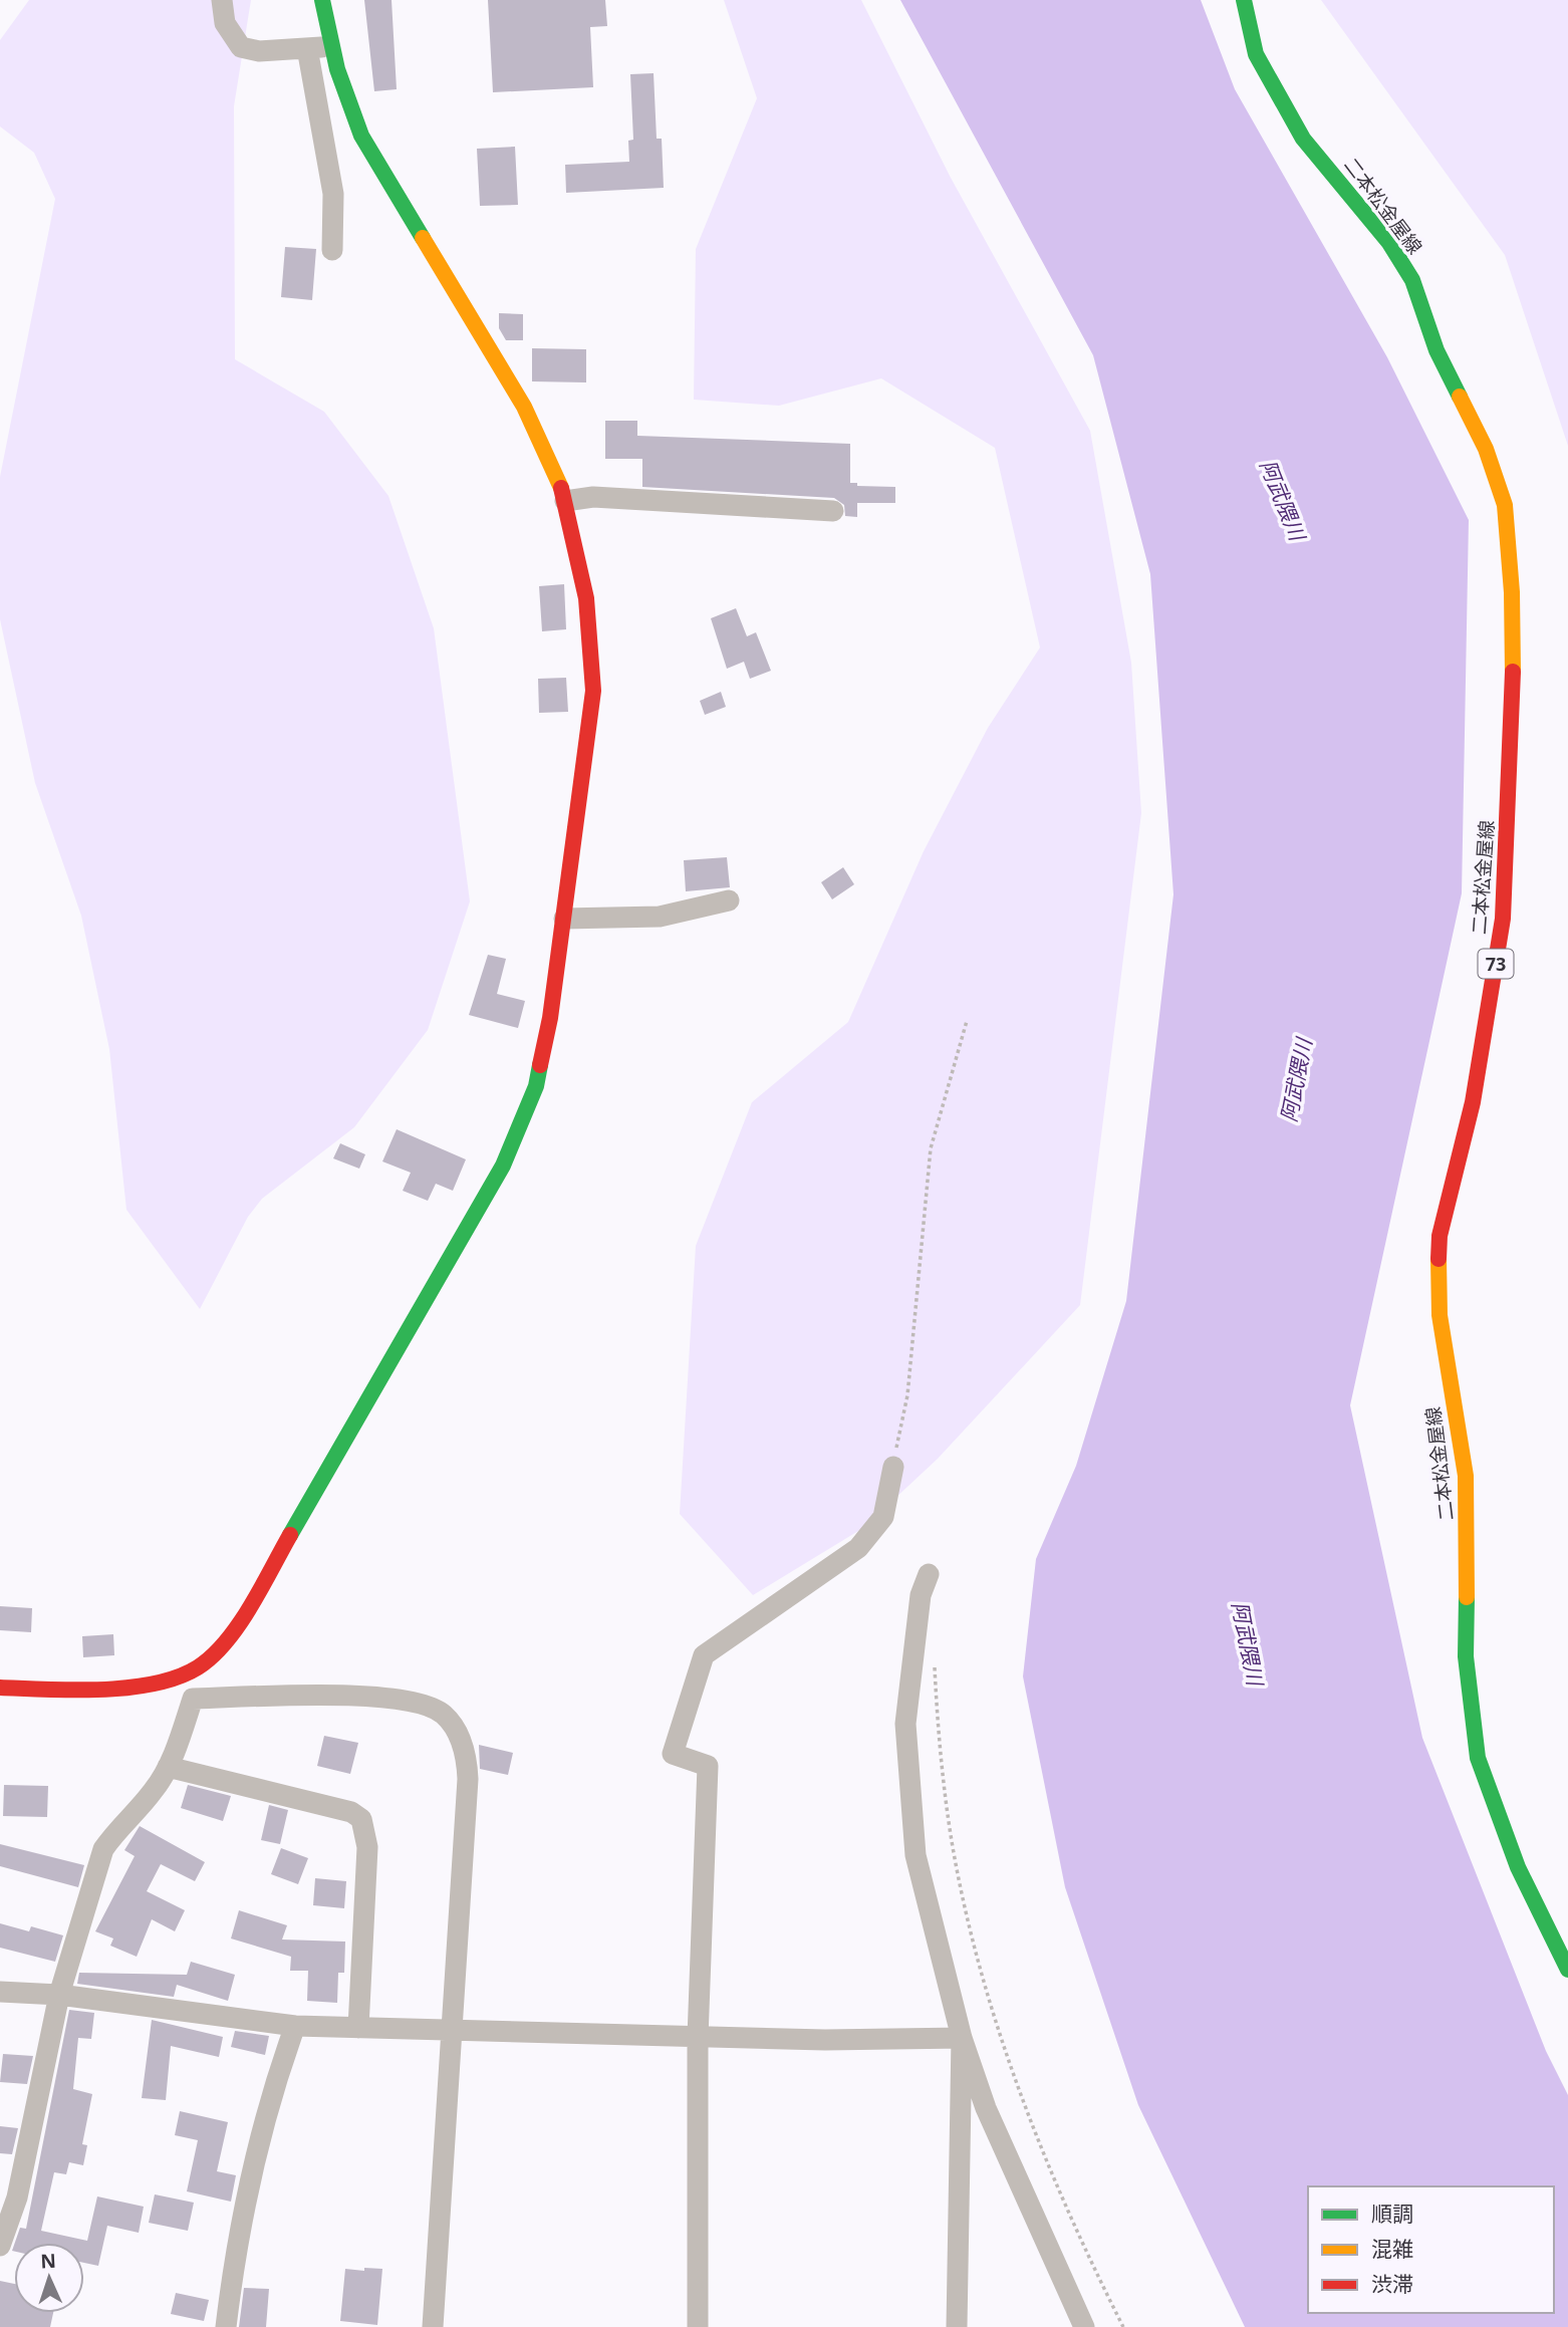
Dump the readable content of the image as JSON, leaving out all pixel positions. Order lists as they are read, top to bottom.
{
  "streets": {
    "main road": ["二本松金屋線", "73"]
  },
  "water": ["阿武隈川"],
  "legend": ["順調", "混雑", "渋滞"],
  "north": "top"
}
